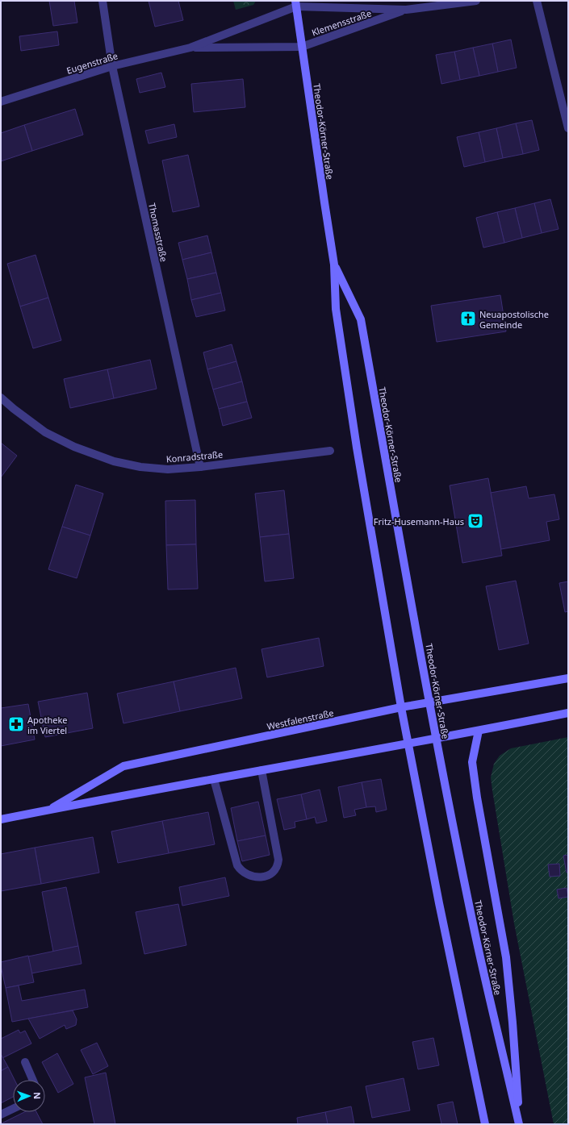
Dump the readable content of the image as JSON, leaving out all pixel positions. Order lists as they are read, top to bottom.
{
  "streets": {
    "main road": ["Theodor-Körner-Straße", "Westfalenstraße"],
    "street": [
      "Klemensstraße",
      "Eugenstraße",
      "Thomasstraße",
      "Konradstraße"
    ]
  },
  "crossings": [
    ["Klemensstraße", "Eugenstraße"],
    ["Klemensstraße", "Theodor-Körner-Straße"],
    ["Eugenstraße", "Theodor-Körner-Straße"],
    ["Eugenstraße", "Thomasstraße"],
    ["Theodor-Körner-Straße", "Westfalenstraße"],
    ["Thomasstraße", "Konradstraße"]
  ],
  "places": {
    "church": ["Neuapostolische Gemeinde"],
    "theatre": ["Fritz-Husemann-Haus"],
    "pharmacy": ["Apotheke im Viertel"]
  },
  "north": "right"
}
